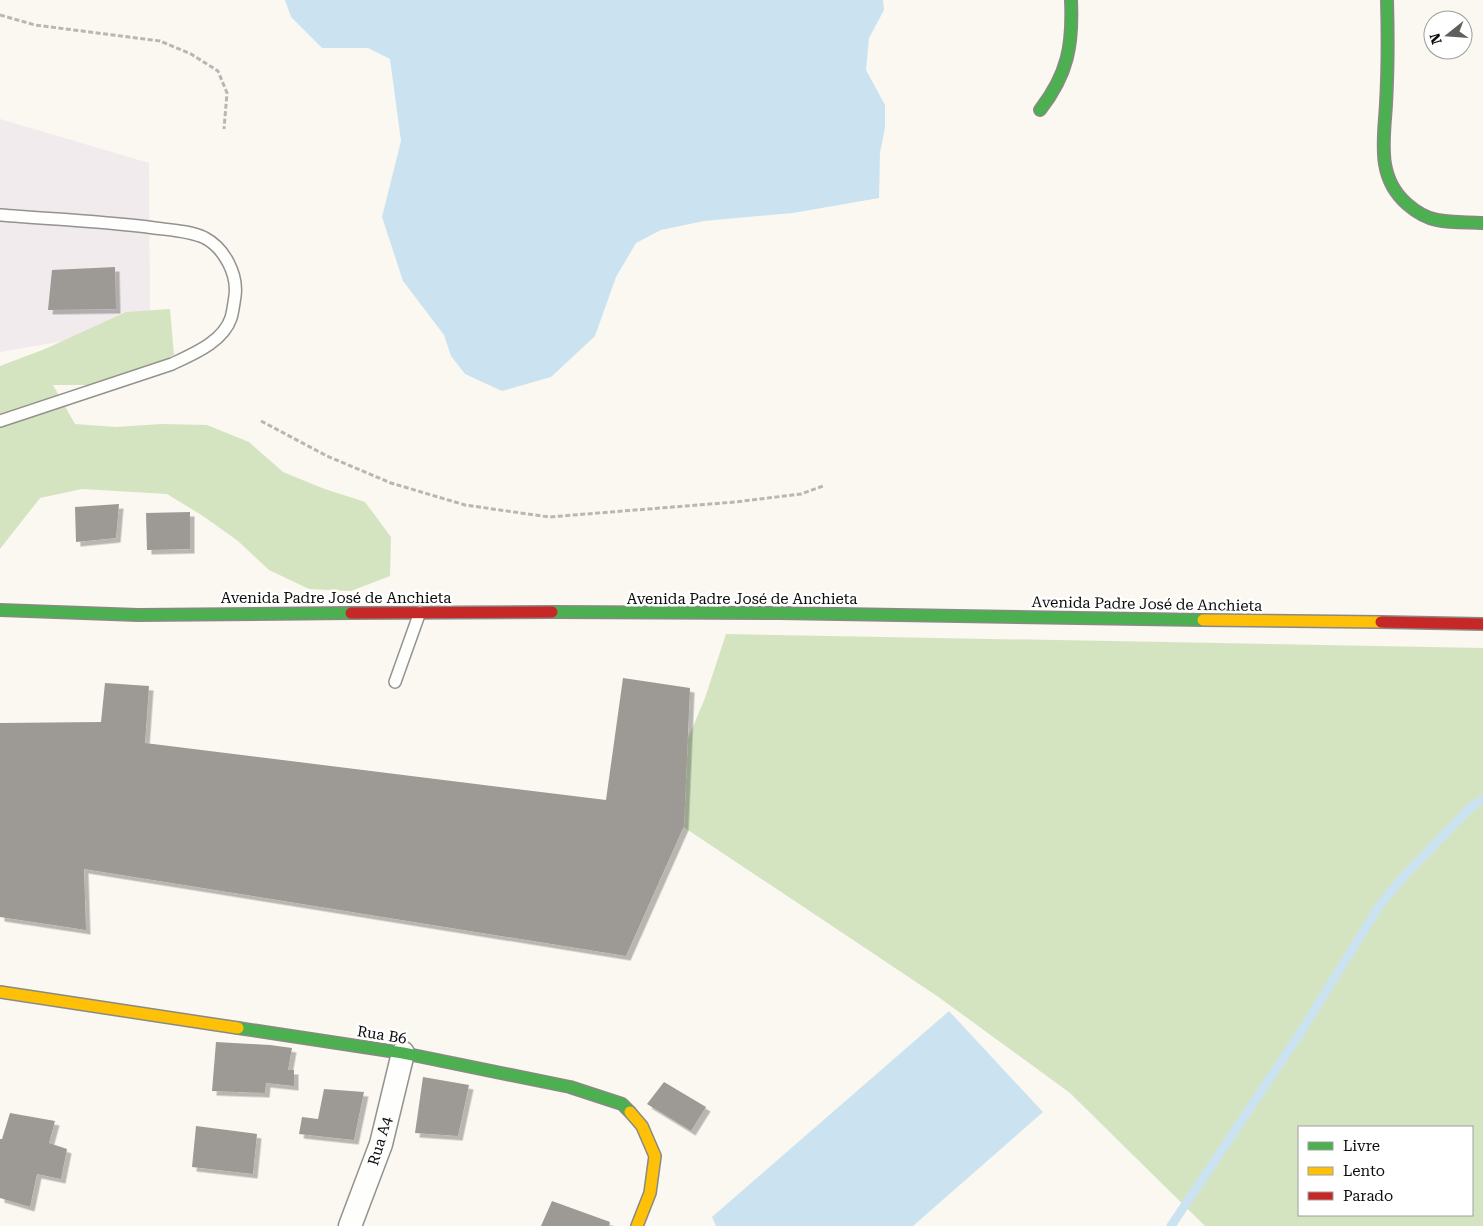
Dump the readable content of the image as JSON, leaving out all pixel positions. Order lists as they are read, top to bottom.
{
  "streets": {
    "main road": ["Avenida Padre José de Anchieta", "Rua B6"],
    "street": ["Rua A4"]
  },
  "crossings": [
    ["Rua B6", "Rua A4"]
  ],
  "legend": ["Livre", "Lento", "Parado"],
  "north": "left"
}
